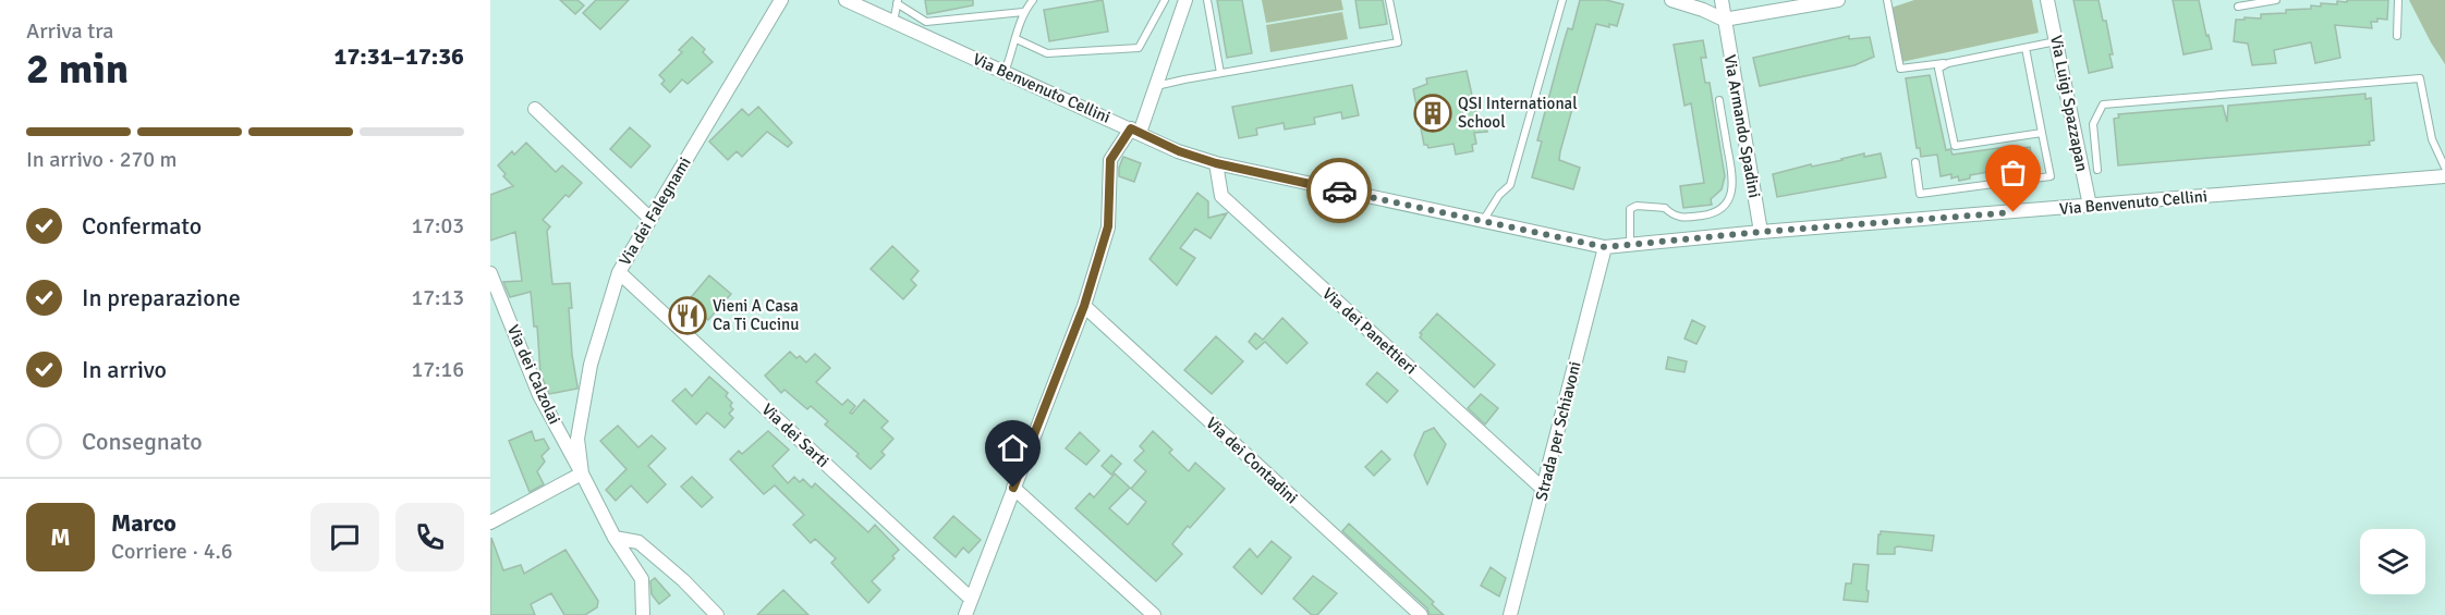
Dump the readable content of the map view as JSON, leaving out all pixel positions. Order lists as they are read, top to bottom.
{
  "streets": {
    "street": [
      "Via Benvenuto Cellini",
      "Via Luigi Spazzapan",
      "Via Armando Spadini",
      "Via dei Falegnami",
      "Via dei Panettieri",
      "Via dei Calzolai",
      "Strada per Schiavoni",
      "Via dei Sarti",
      "Via dei Contadini"
    ]
  },
  "crossings": [
    ["Via Benvenuto Cellini", "Via Luigi Spazzapan"],
    ["Via Benvenuto Cellini", "Via Armando Spadini"],
    ["Via Benvenuto Cellini", "Via dei Panettieri"],
    ["Via Benvenuto Cellini", "Strada per Schiavoni"],
    ["Via dei Falegnami", "Via dei Calzolai"],
    ["Via dei Falegnami", "Via dei Sarti"],
    ["Via dei Panettieri", "Strada per Schiavoni"]
  ],
  "places": {
    "building": ["QSI International School"],
    "restaurant": ["Vieni A Casa Ca Ti Cucinu"]
  },
  "page": {
    "heading": ["2 min", "Arriva tra", "17:31–17:36"],
    "panel": ["Marco", "Corriere · 4.6"],
    "bar": "In arrivo · 270 m",
    "list": [
      ["Confermato", "17:03"],
      ["In preparazione", "17:13"],
      ["In arrivo", "17:16"],
      "Consegnato"
    ],
    "round": "M"
  }
}
